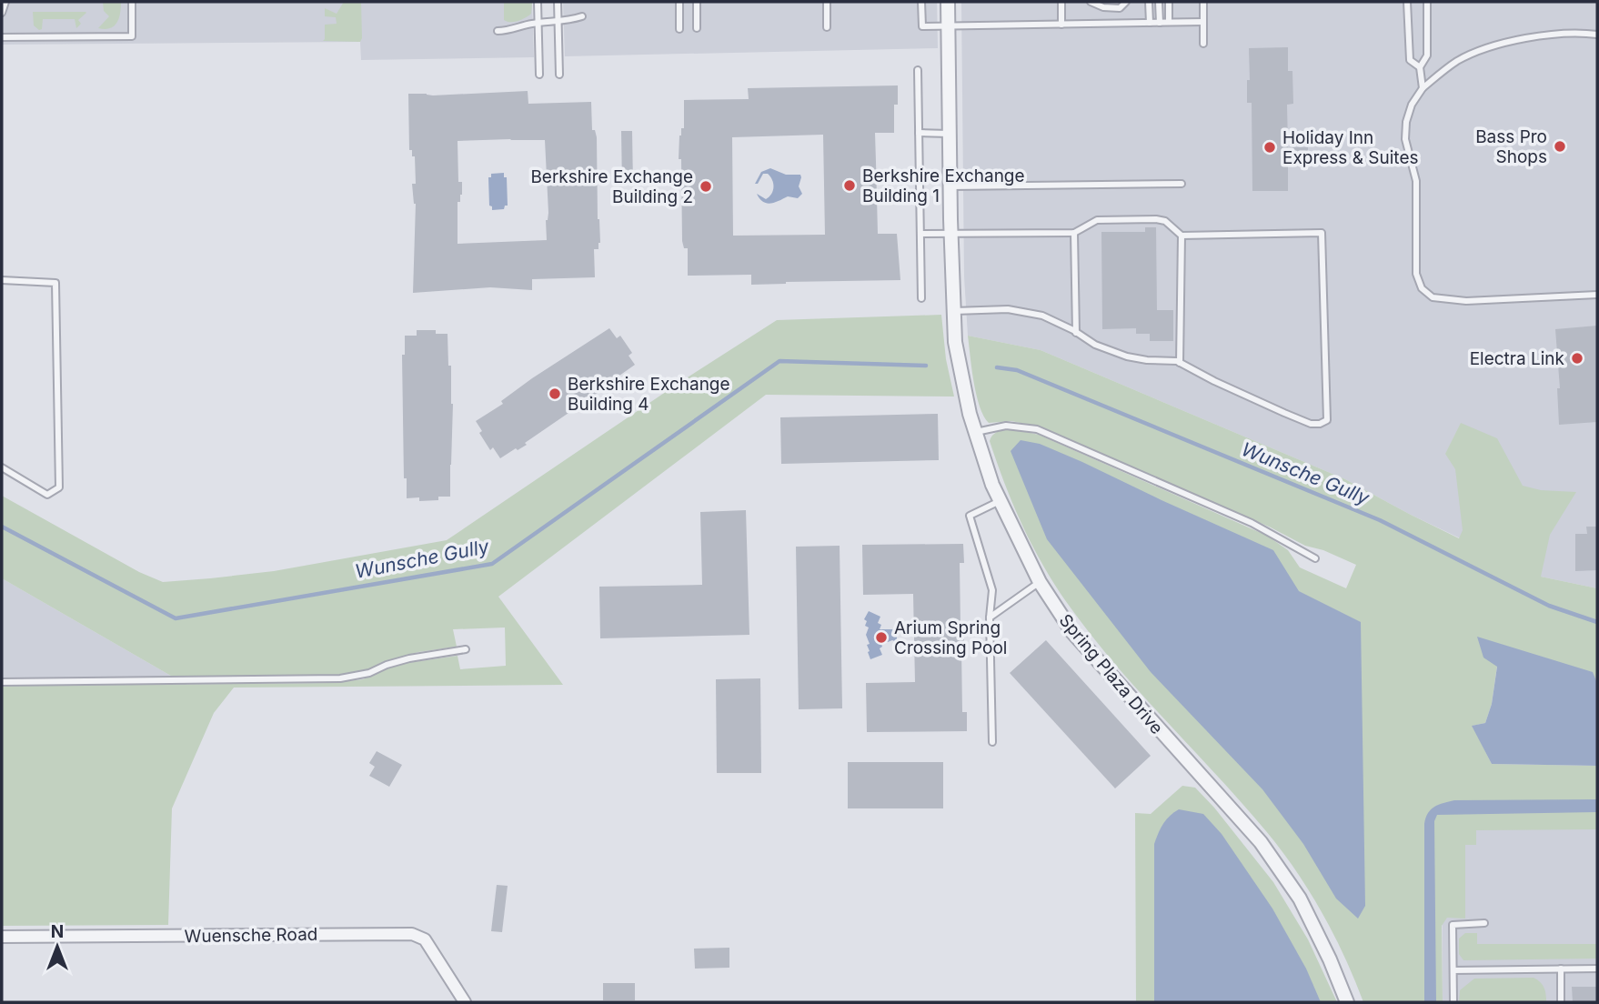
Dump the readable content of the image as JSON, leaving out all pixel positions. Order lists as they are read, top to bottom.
{
  "streets": {
    "street": ["Spring Plaza Drive", "Wuensche Road"]
  },
  "water": ["Wunsche Gully"],
  "places": [
    "Bass Pro Shops",
    "Holiday Inn Express & Suites",
    "Berkshire Exchange Building 1",
    "Berkshire Exchange Building 2",
    "Electra Link",
    "Berkshire Exchange Building 4",
    "Arium Spring Crossing Pool"
  ],
  "north": "top"
}
